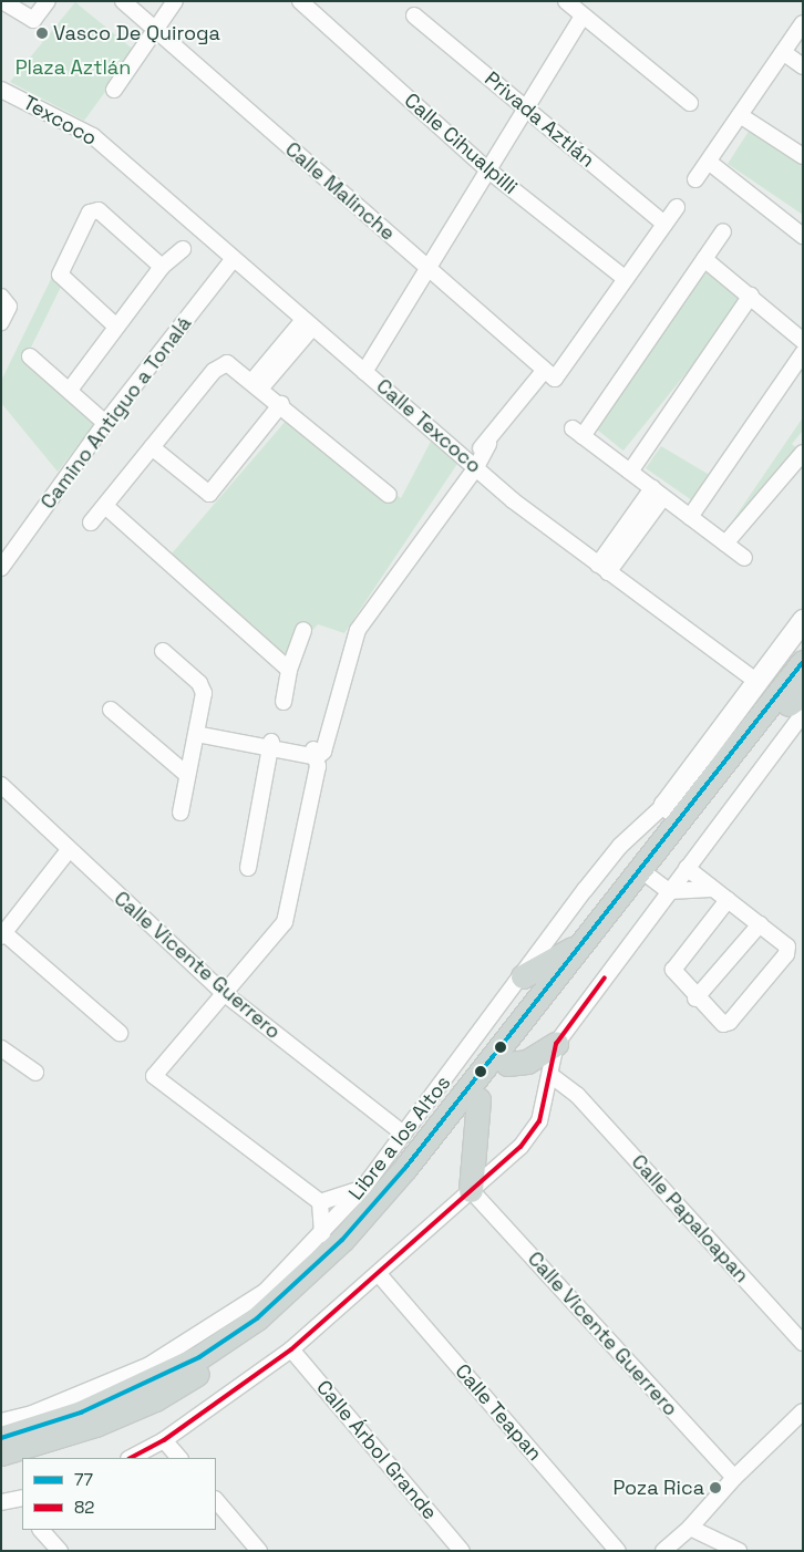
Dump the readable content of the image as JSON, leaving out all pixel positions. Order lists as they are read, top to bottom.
{
  "streets": {
    "street": [
      "Privada Aztlán",
      "Texcoco",
      "Calle Cihualpilli",
      "Calle Malinche",
      "Camino Antiguo a Tonalá",
      "Calle Texcoco",
      "Calle Vicente Guerrero",
      "Libre a los Altos",
      "Calle Papaloapan",
      "Calle Teapan",
      "Calle Árbol Grande"
    ]
  },
  "crossings": [
    ["Texcoco", "Calle Texcoco"],
    ["Calle Cihualpilli", "Calle Malinche"],
    ["Camino Antiguo a Tonalá", "Calle Texcoco"],
    ["Calle Vicente Guerrero", "Libre a los Altos"]
  ],
  "parks": ["Plaza Aztlán"],
  "places": ["Vasco De Quiroga", "Poza Rica"],
  "lines": ["transit line 77", "transit line 82"],
  "legend": ["77", "82"]
}
